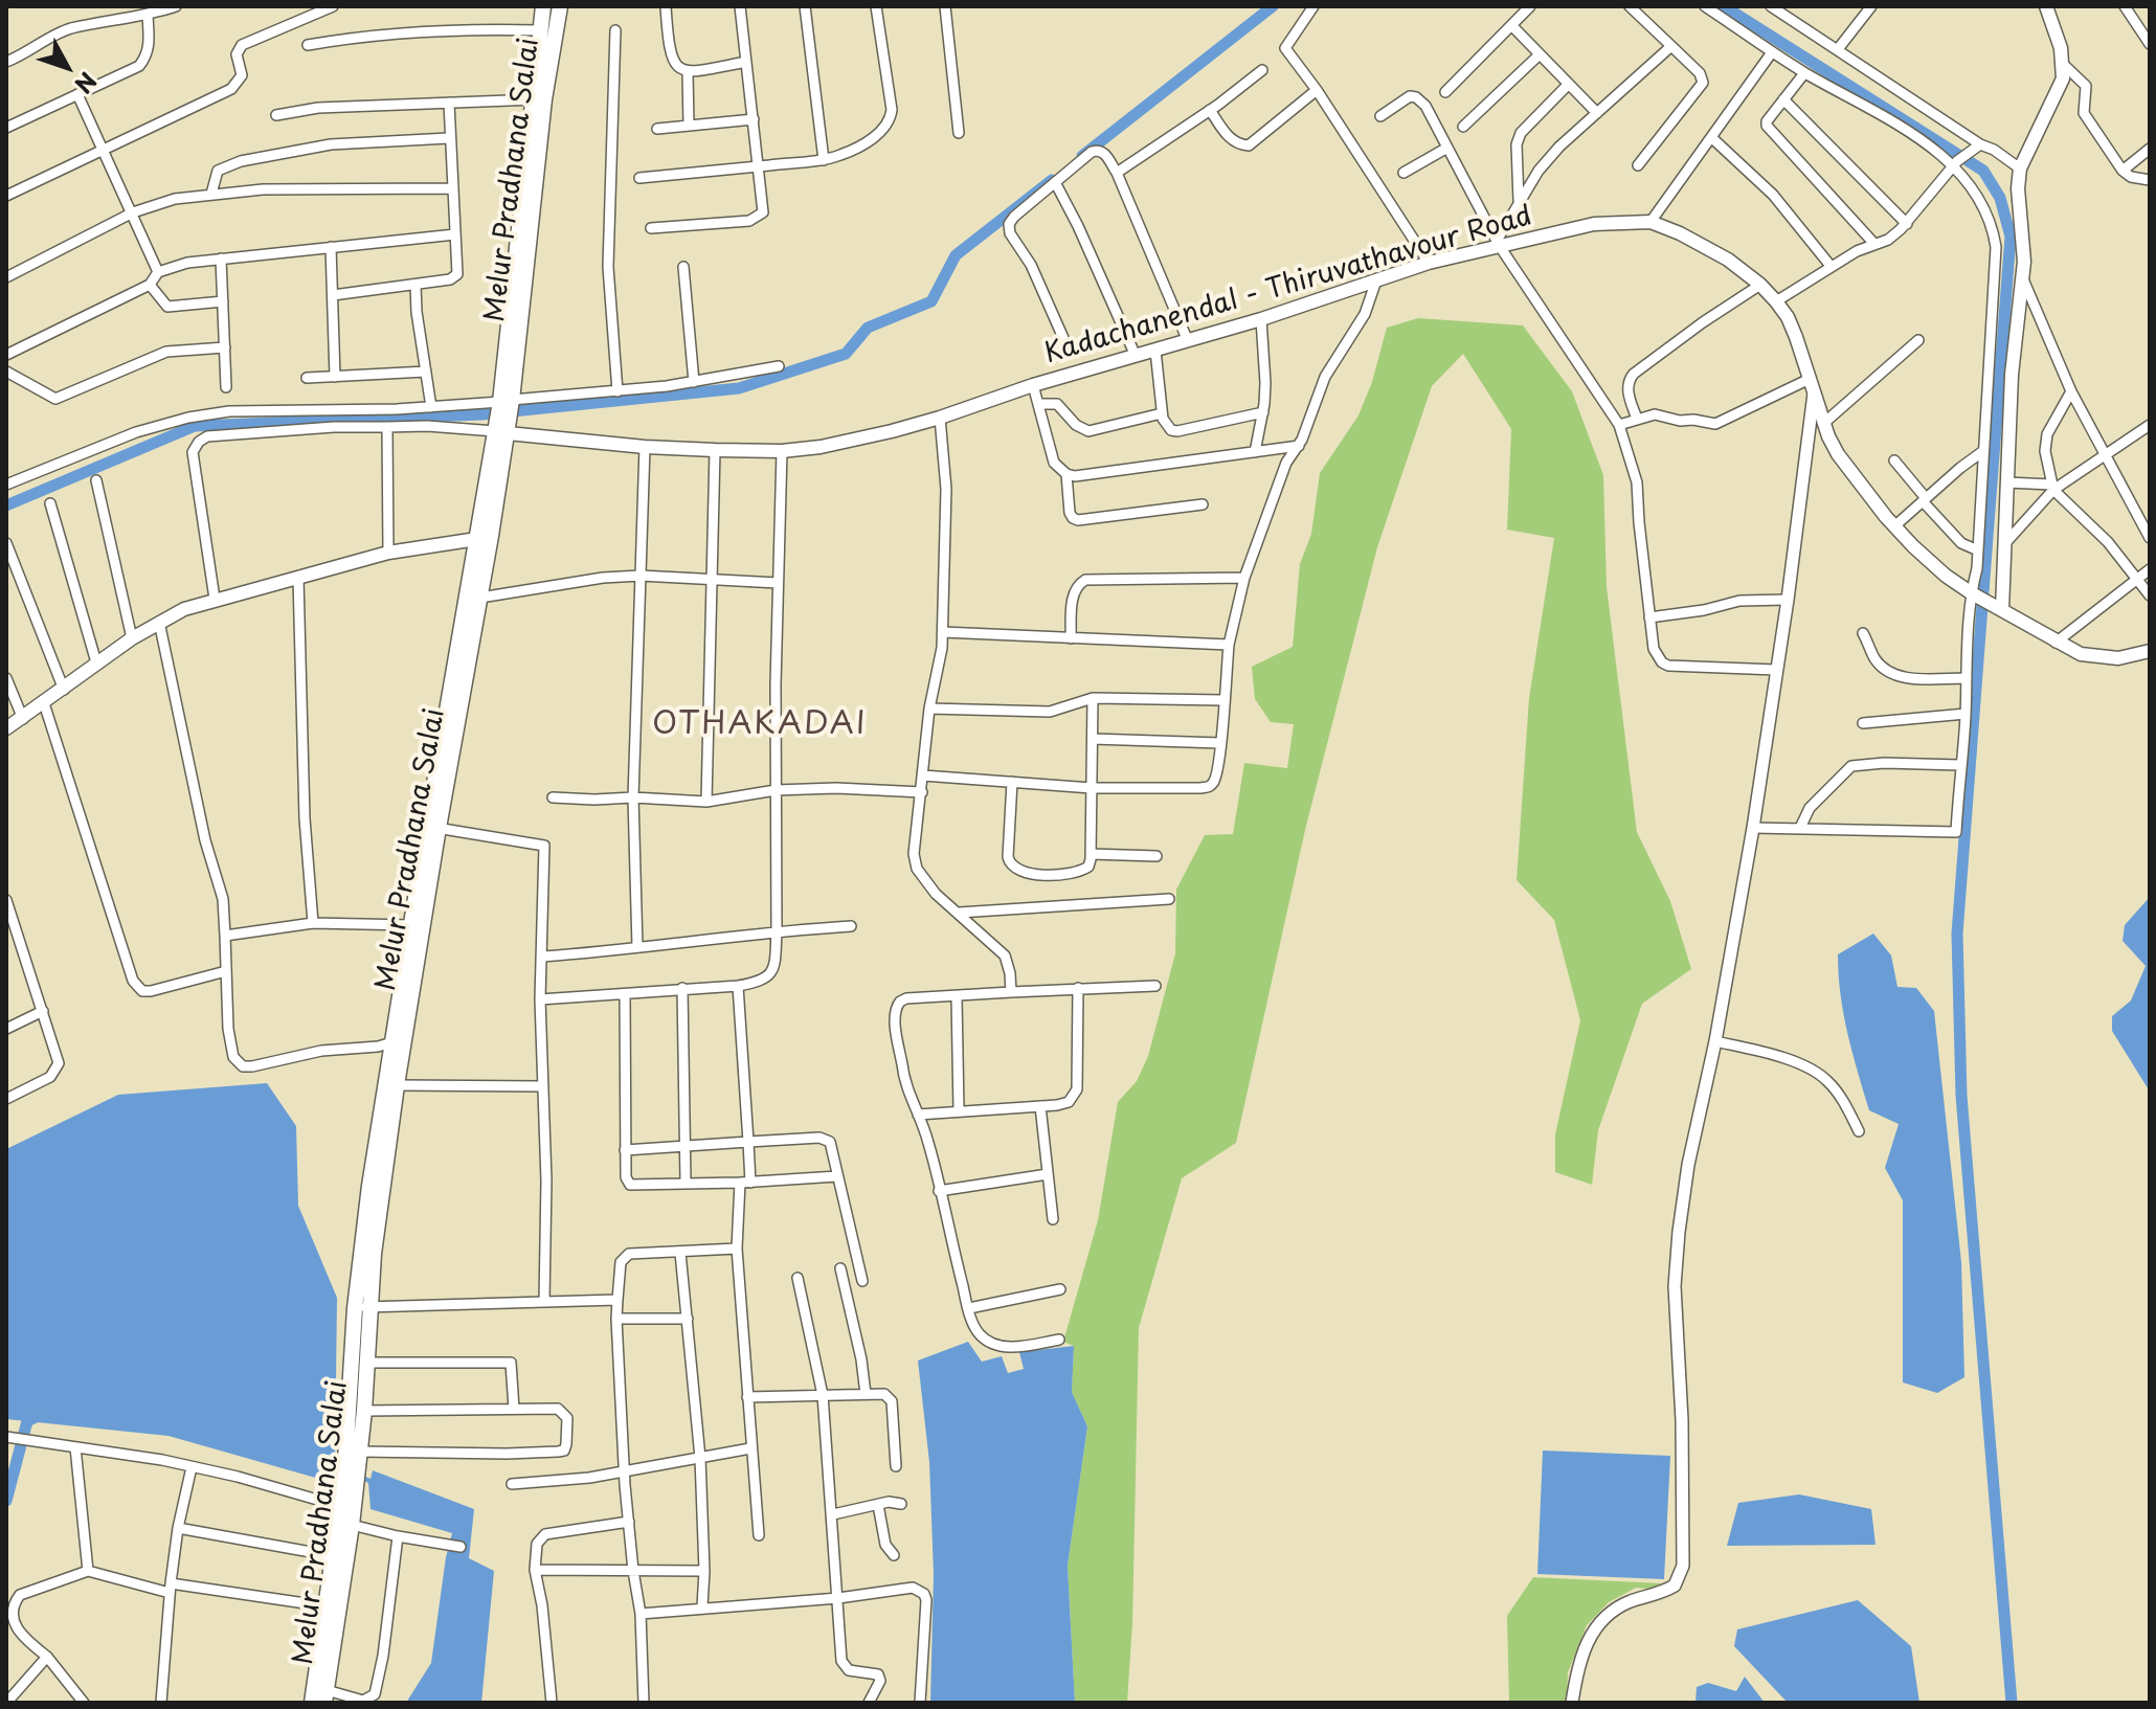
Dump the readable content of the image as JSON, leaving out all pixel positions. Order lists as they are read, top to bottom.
{
  "streets": {
    "main road": ["Melur Pradhana Salai", "Kadachanendal - Thiruvathavour Road"]
  },
  "crossings": [
    ["Melur Pradhana Salai", "Kadachanendal - Thiruvathavour Road"]
  ],
  "districts": ["OTHAKADAI"],
  "north": "bottom right"
}
